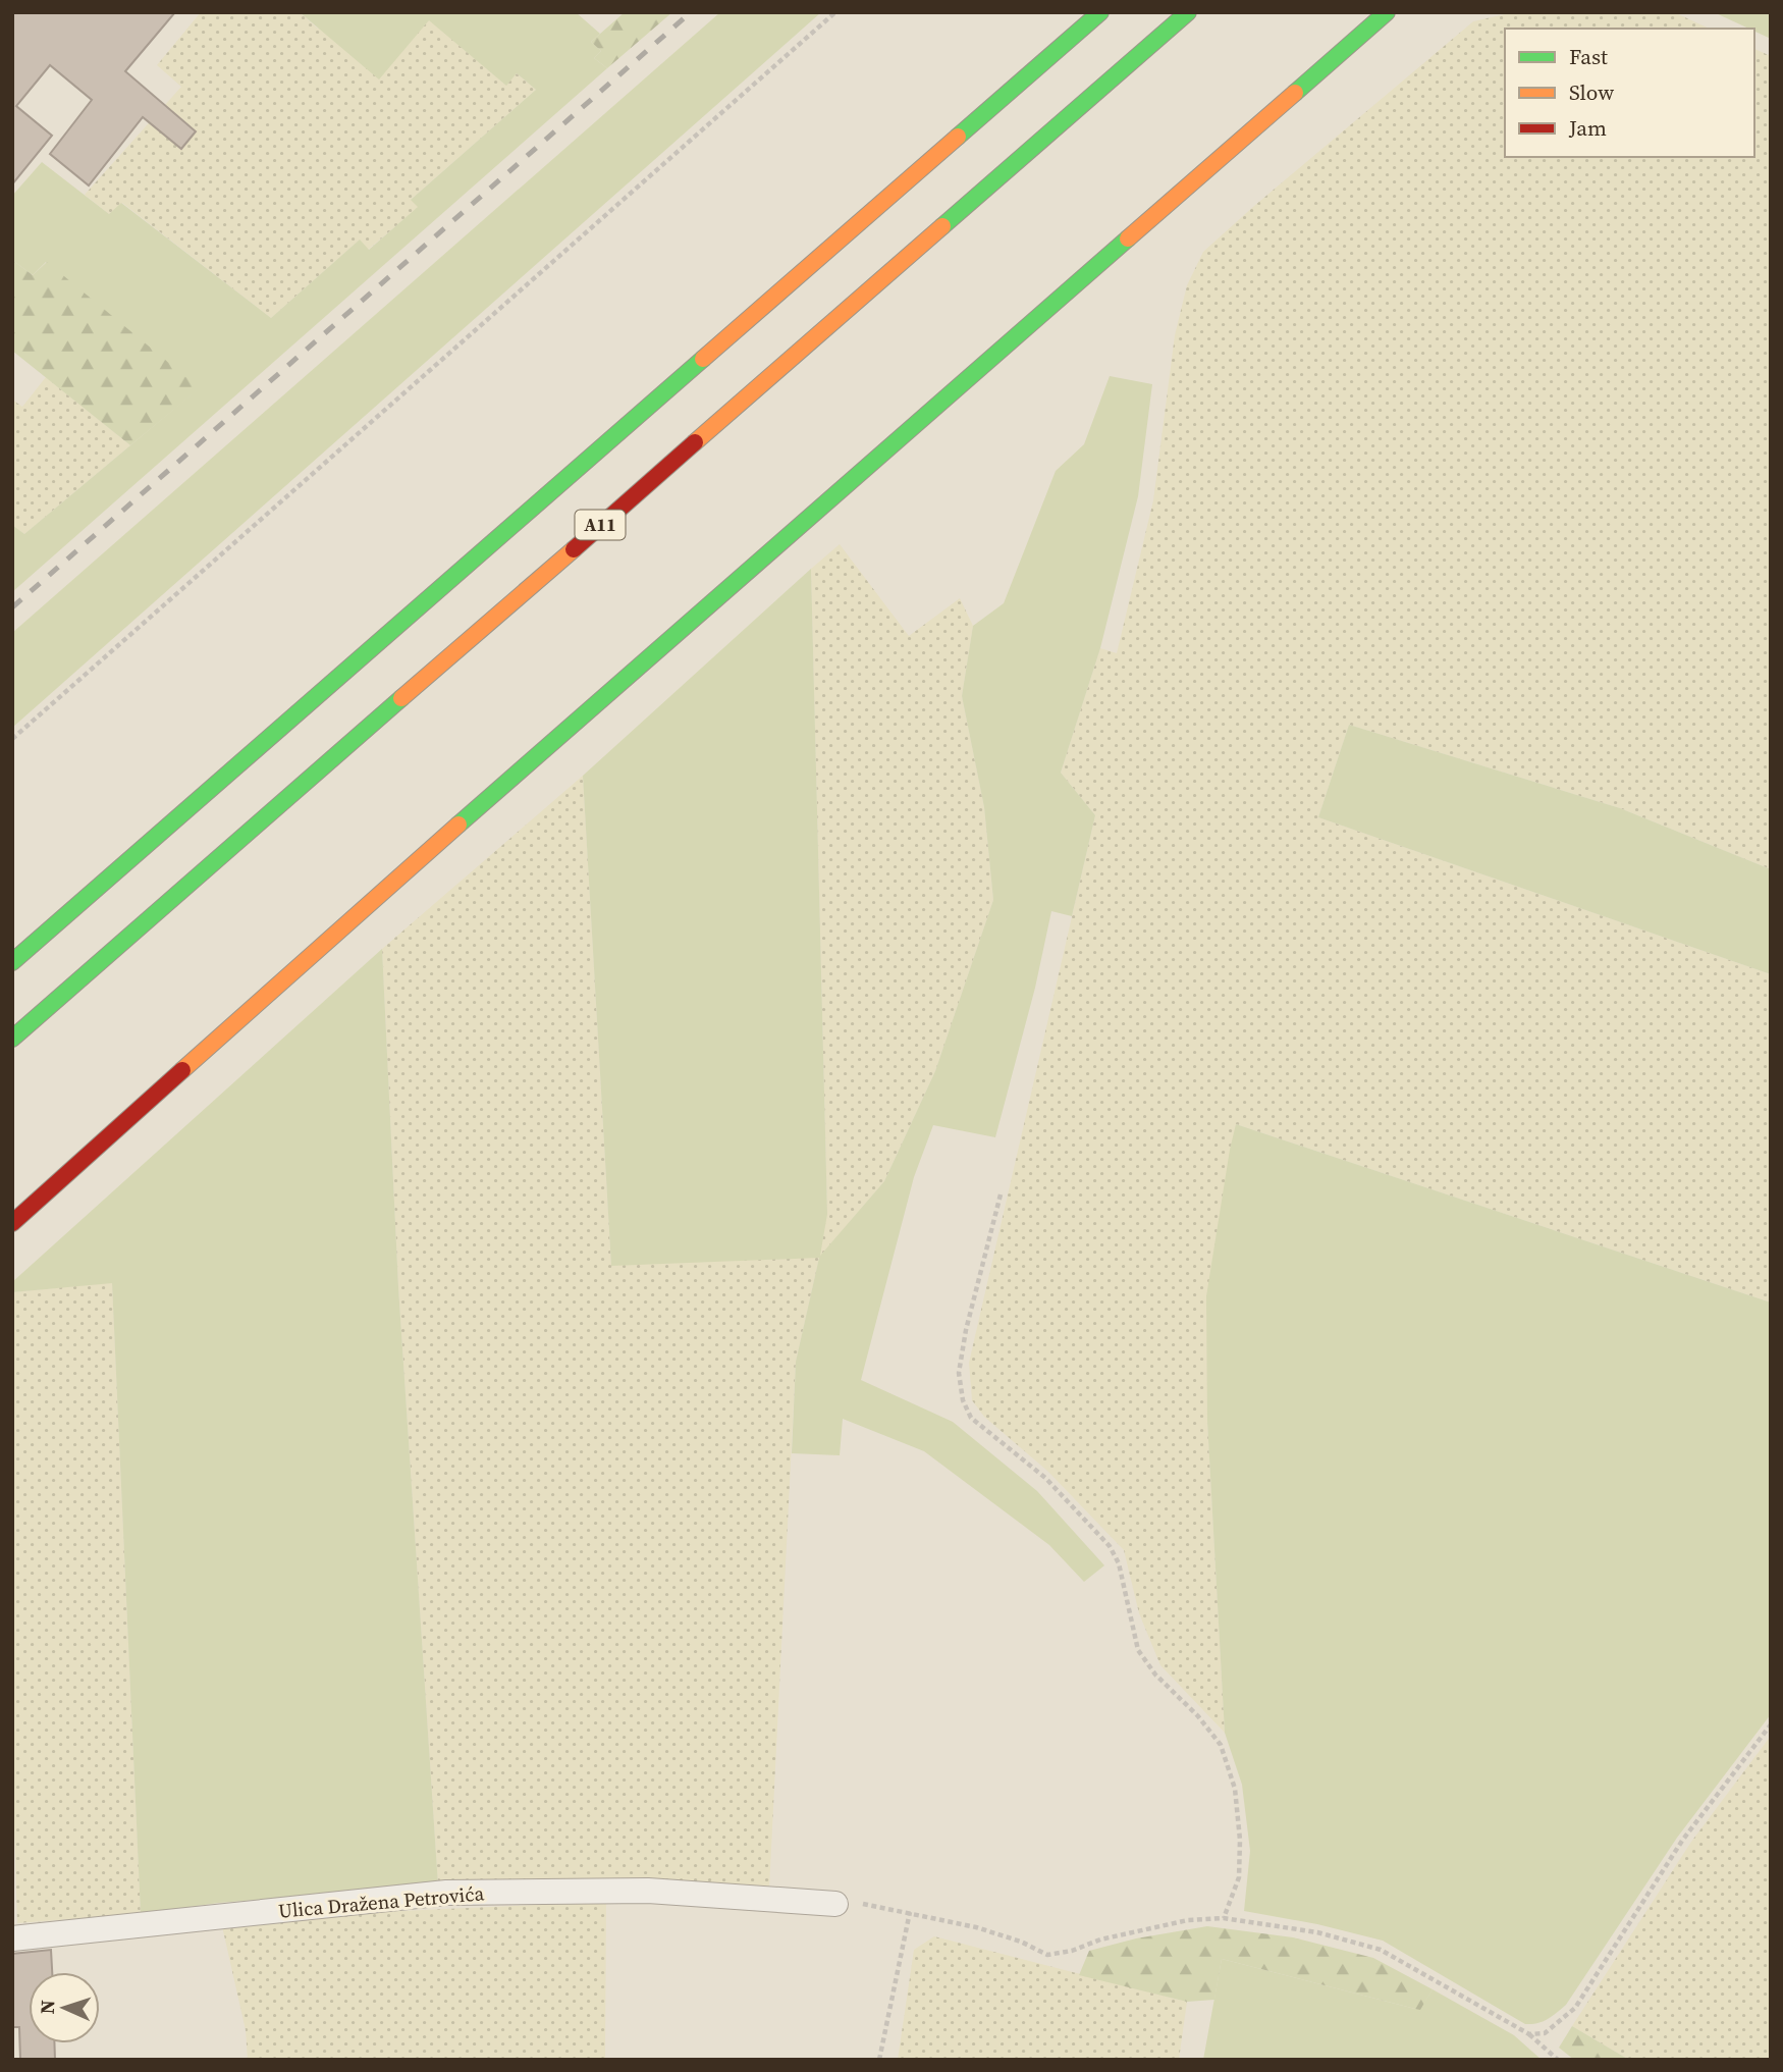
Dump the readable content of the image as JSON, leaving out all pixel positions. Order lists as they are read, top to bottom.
{
  "streets": {
    "main road": ["A11"],
    "street": ["Ulica Dražena Petrovića"]
  },
  "legend": ["Fast", "Slow", "Jam"],
  "north": "left"
}
